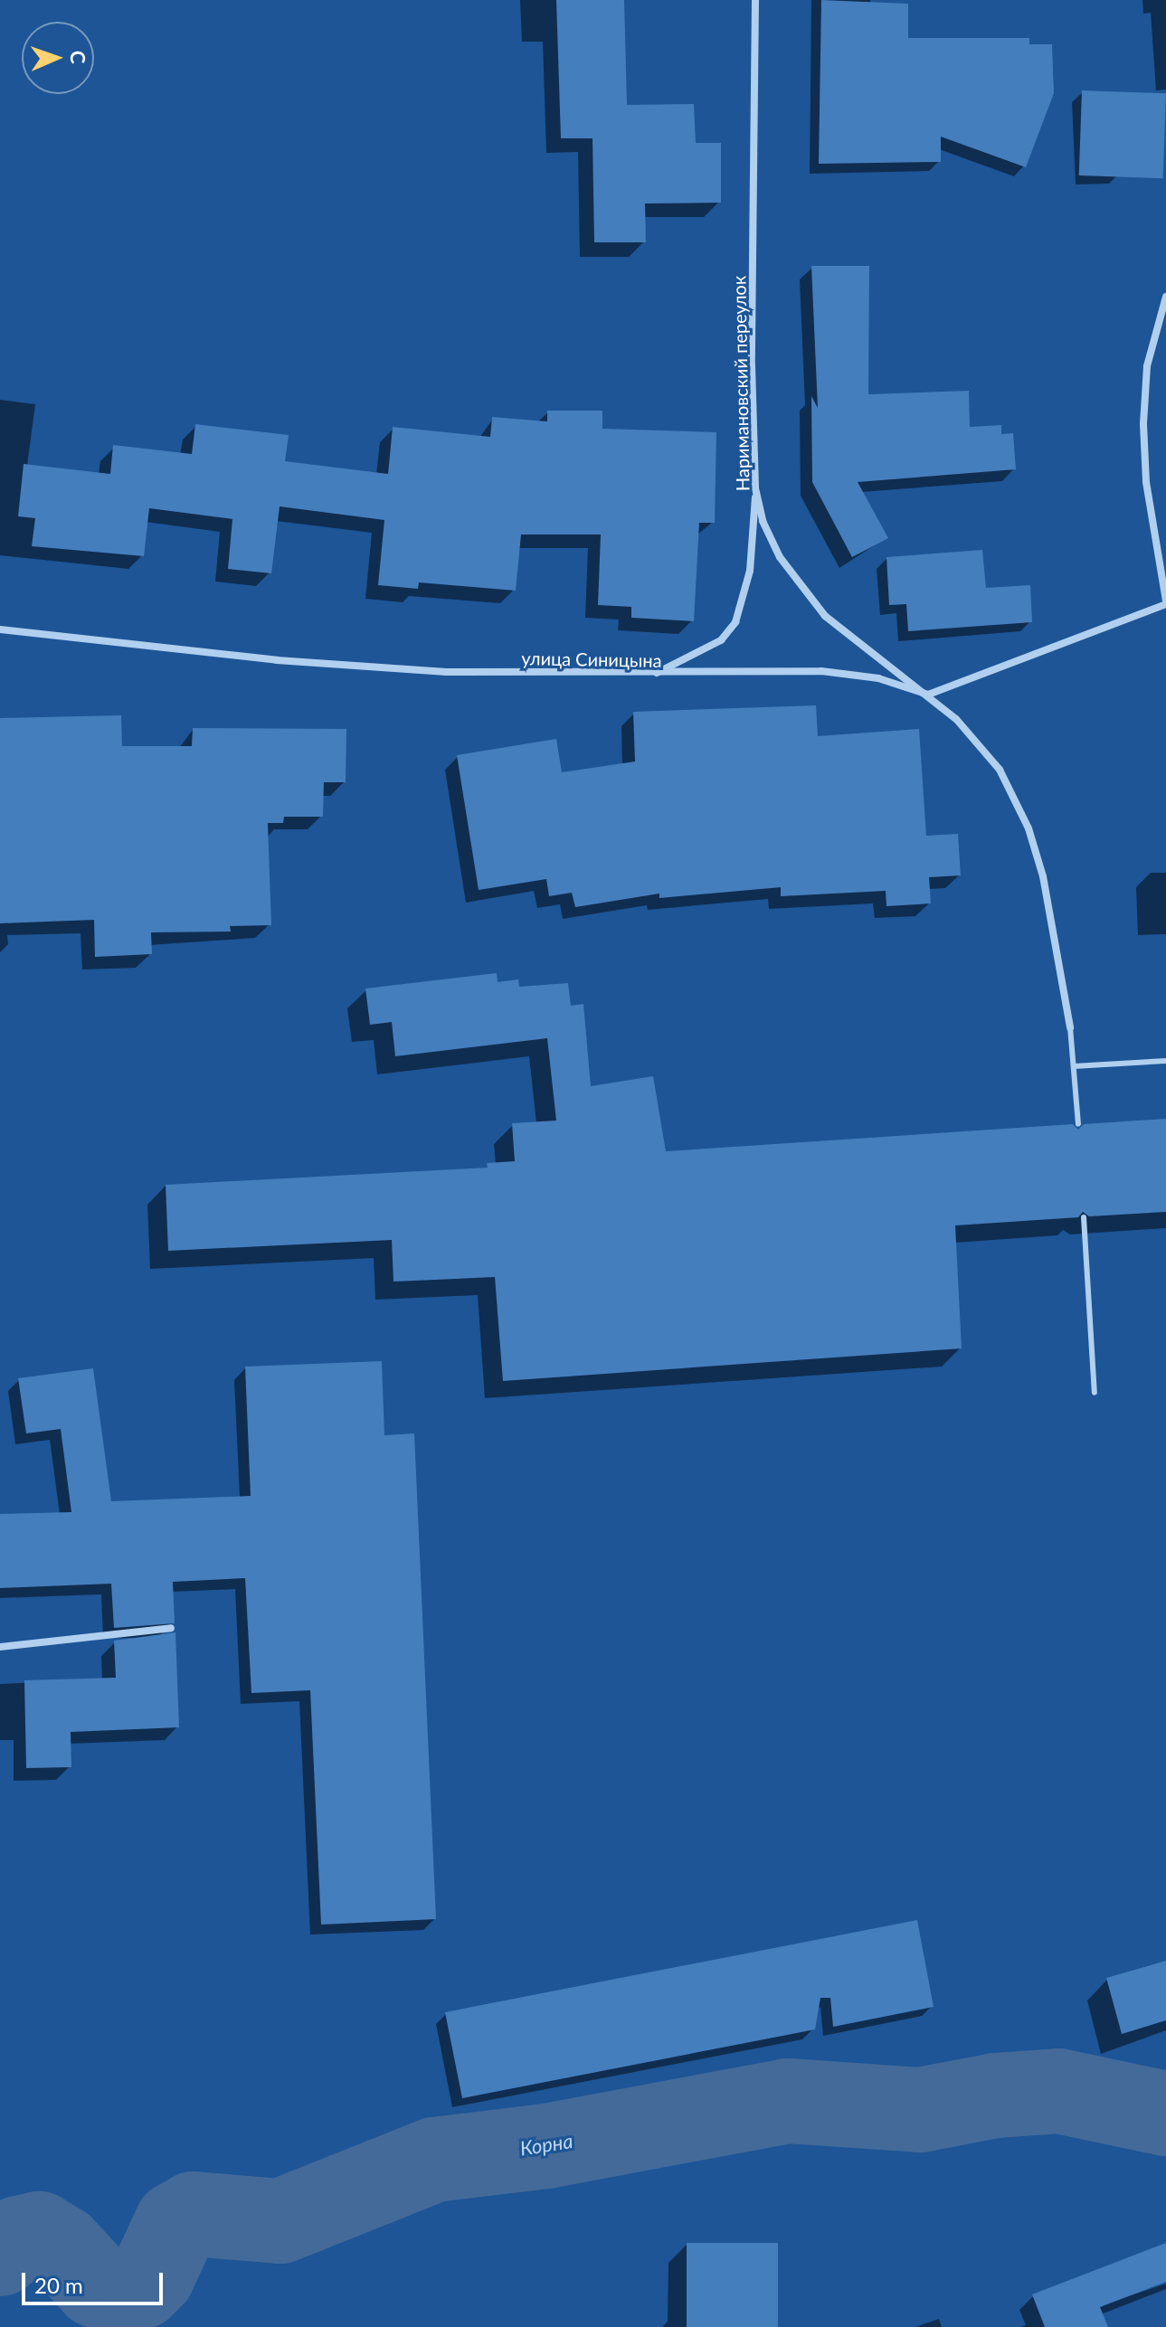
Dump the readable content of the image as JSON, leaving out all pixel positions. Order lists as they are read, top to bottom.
{
  "streets": {
    "street": ["Наримановский переулок", "улица Синицына"]
  },
  "crossings": [
    ["Наримановский переулок", "улица Синицына"]
  ],
  "water": ["Корна"],
  "scale_bar": "20 m",
  "north": "right"
}
